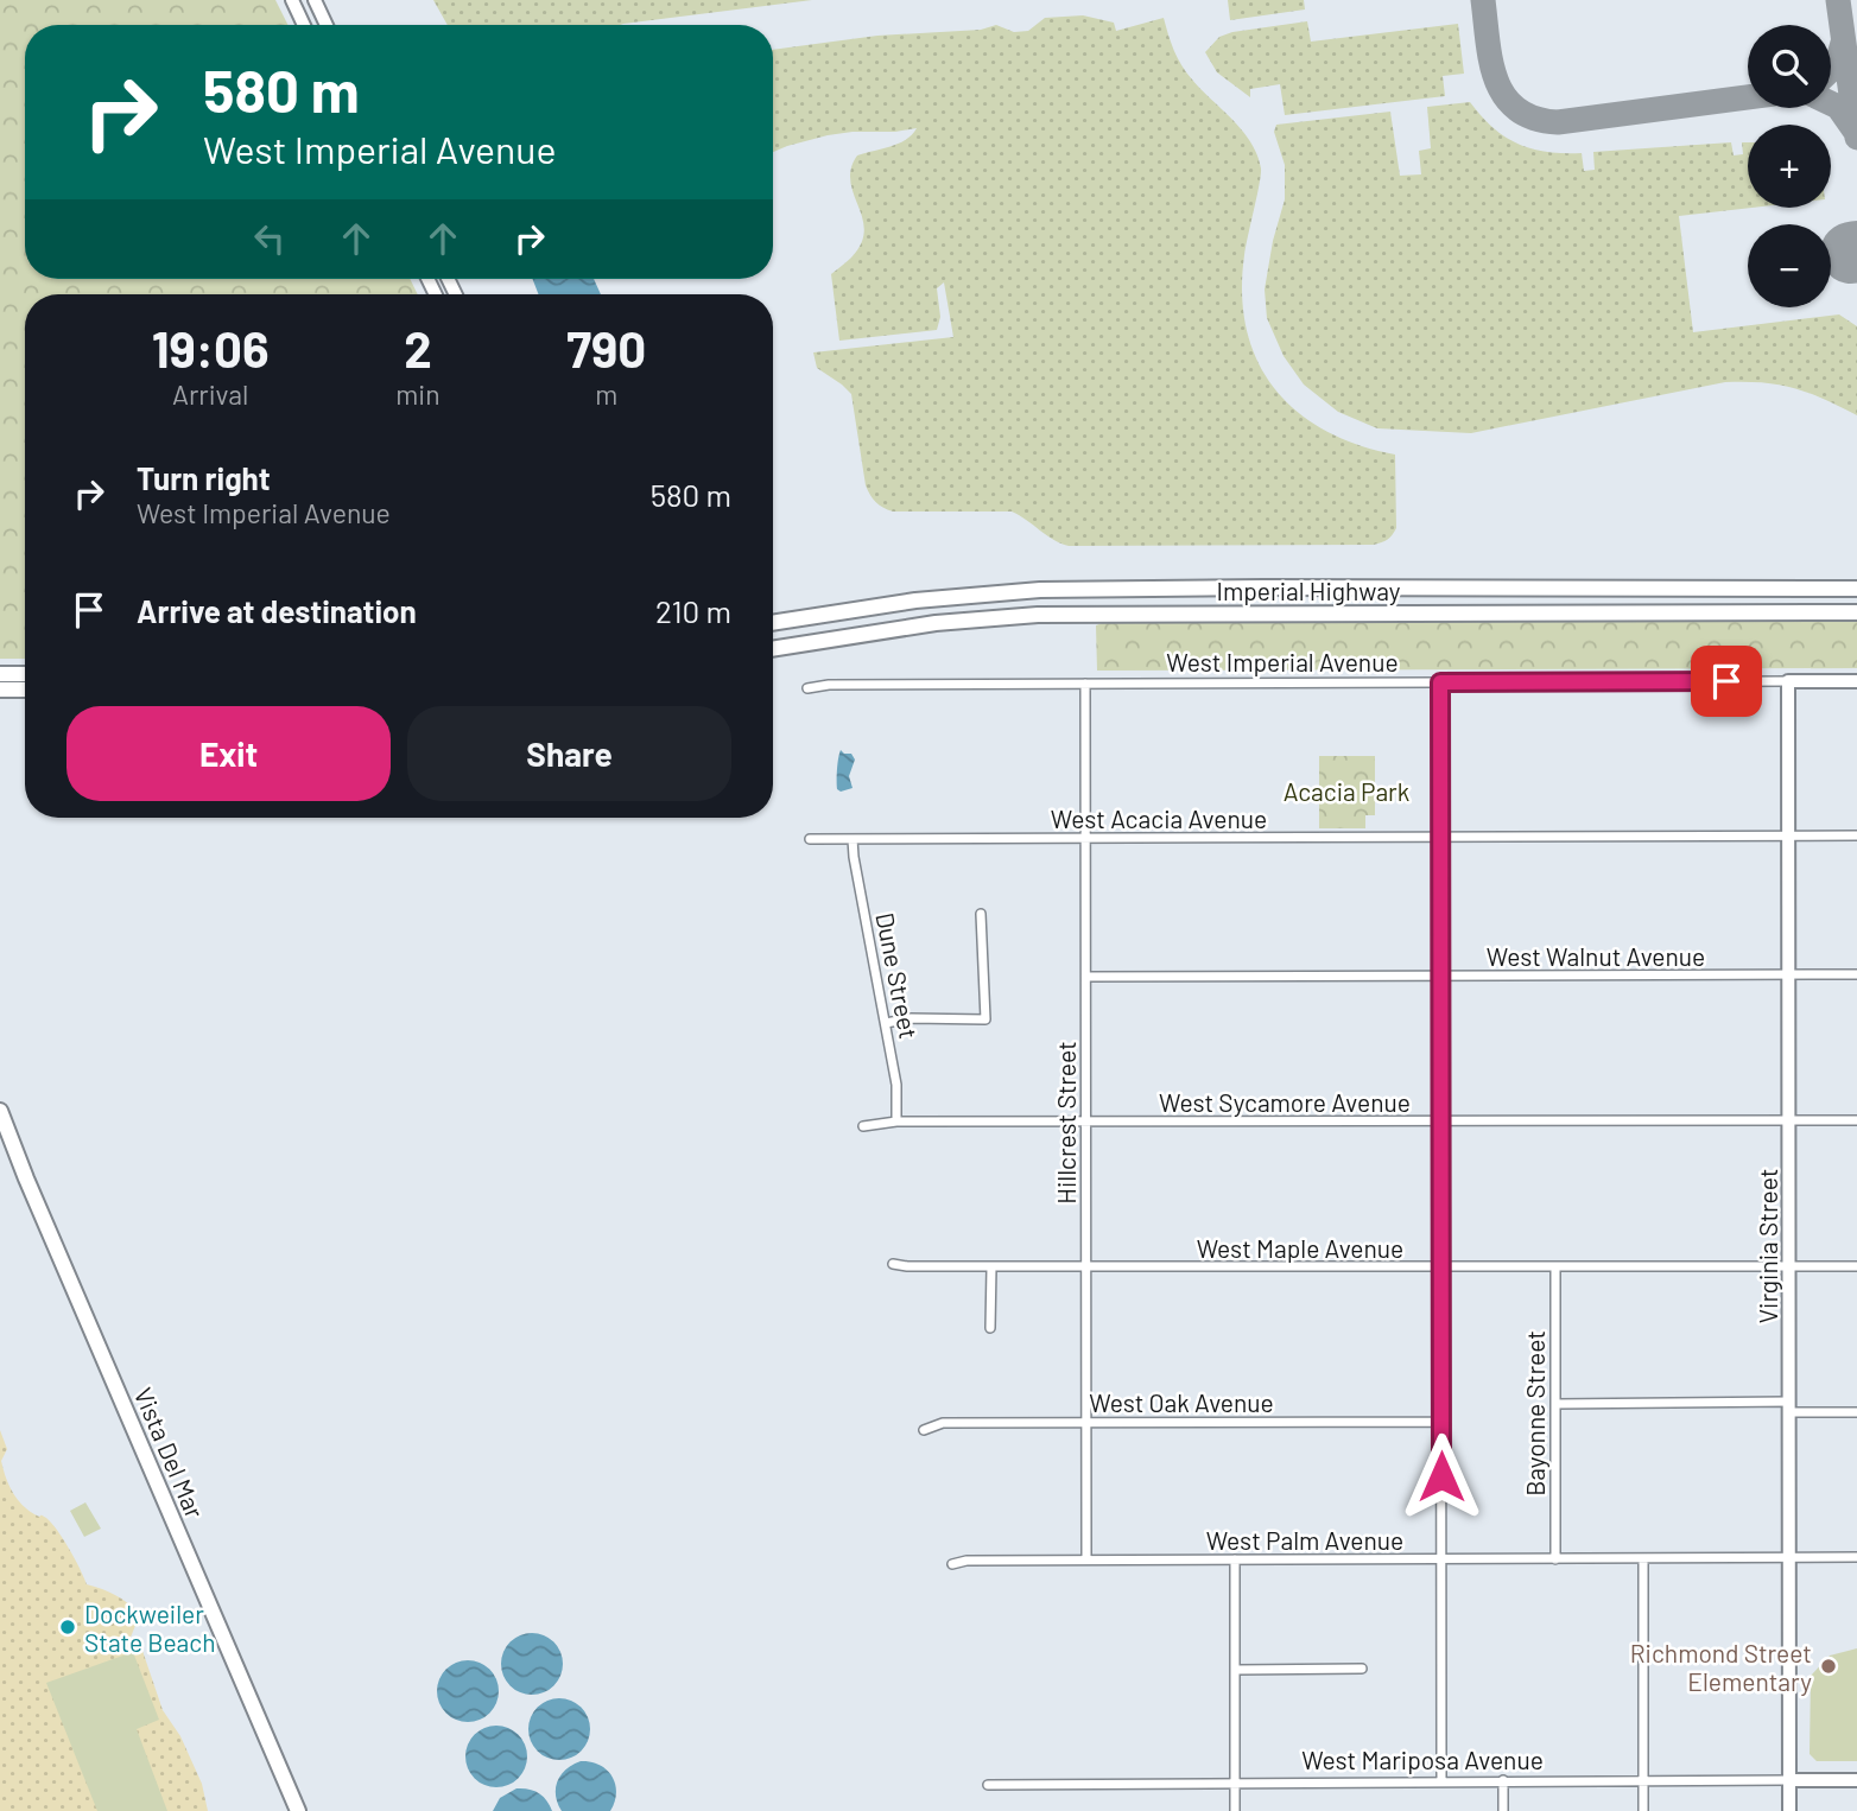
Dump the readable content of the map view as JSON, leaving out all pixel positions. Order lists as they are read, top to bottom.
{
  "streets": {
    "main road": ["Imperial Highway", "Vista Del Mar"],
    "street": [
      "West Imperial Avenue",
      "West Acacia Avenue",
      "West Walnut Avenue",
      "Dune Street",
      "West Sycamore Avenue",
      "Hillcrest Street",
      "Virginia Street",
      "West Maple Avenue",
      "West Oak Avenue",
      "Bayonne Street",
      "West Palm Avenue",
      "West Mariposa Avenue"
    ]
  },
  "crossings": [
    ["West Imperial Avenue", "Hillcrest Street"],
    ["West Imperial Avenue", "Virginia Street"],
    ["West Acacia Avenue", "Dune Street"],
    ["West Acacia Avenue", "Hillcrest Street"],
    ["West Acacia Avenue", "Virginia Street"],
    ["West Walnut Avenue", "Hillcrest Street"],
    ["West Walnut Avenue", "Virginia Street"],
    ["Dune Street", "West Sycamore Avenue"],
    ["West Sycamore Avenue", "Hillcrest Street"],
    ["West Sycamore Avenue", "Virginia Street"],
    ["Hillcrest Street", "West Maple Avenue"],
    ["Hillcrest Street", "West Oak Avenue"],
    ["Hillcrest Street", "West Palm Avenue"],
    ["Virginia Street", "West Maple Avenue"],
    ["Virginia Street", "West Palm Avenue"],
    ["Virginia Street", "West Mariposa Avenue"],
    ["West Maple Avenue", "Bayonne Street"],
    ["Bayonne Street", "West Palm Avenue"]
  ],
  "parks": ["Acacia Park"],
  "places": ["Dockweiler State Beach", "Richmond Street Elementary"],
  "page": {
    "map_buttons": ["+", "−"],
    "turn": ["580 m", "West Imperial Avenue"],
    "eta": [
      "19:06",
      "Arrival",
      "2",
      "min",
      "790",
      "m"
    ],
    "list": [
      {
        "name": "Turn right",
        "note": "West Imperial Avenue",
        "value": "580 m"
      },
      {
        "name": "Arrive at destination",
        "value": "210 m"
      }
    ],
    "buttons": ["Exit", "Share"]
  }
}
